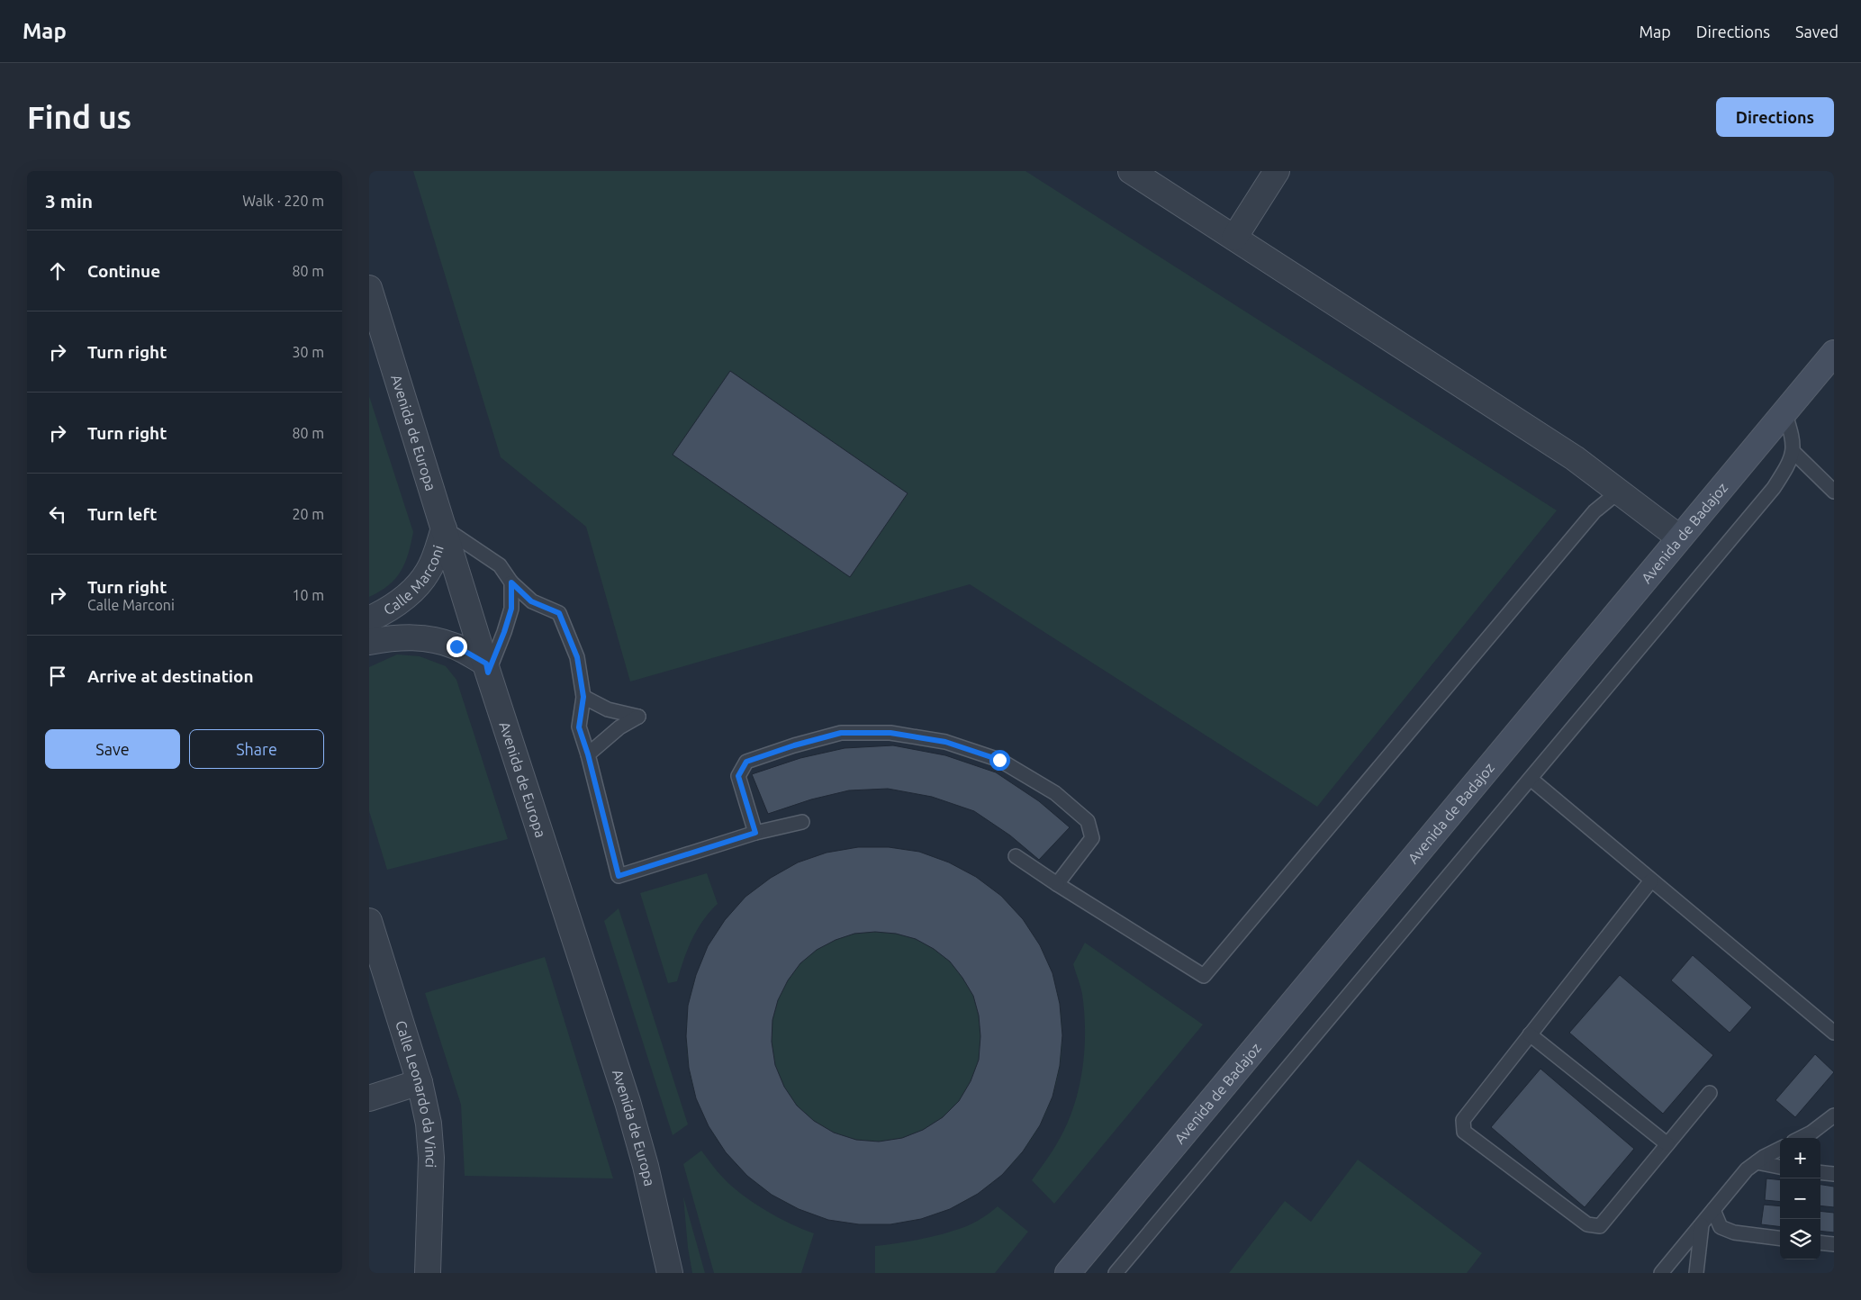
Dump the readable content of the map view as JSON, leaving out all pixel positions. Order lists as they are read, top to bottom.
{
  "streets": {
    "main road": ["Avenida de Badajoz"],
    "street": ["Avenida de Europa", "Calle Marconi", "Calle Leonardo da Vinci"]
  },
  "crossings": [
    ["Avenida de Europa", "Calle Marconi"]
  ],
  "page": {
    "header": "Map",
    "nav": ["Map", "Directions", "Saved"],
    "buttons": [
      "Directions",
      ["Save", "Share"]
    ],
    "title": "Find us",
    "heading": ["3 min", "Walk · 220 m"],
    "list": [
      ["Continue", "80 m"],
      ["Turn right", "30 m"],
      ["Turn right", "80 m"],
      ["Turn left", "20 m"],
      ["Turn right", "Calle Marconi", "10 m"],
      "Arrive at destination"
    ],
    "map_buttons": ["+", "−"]
  }
}
